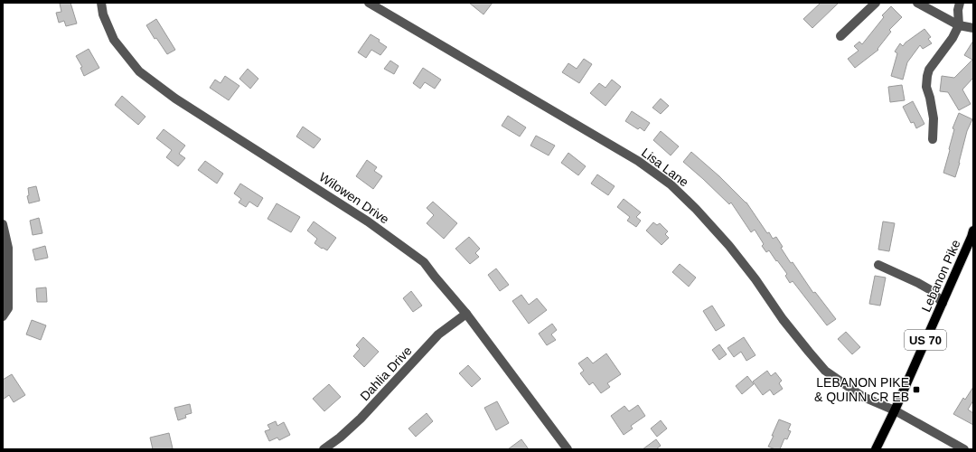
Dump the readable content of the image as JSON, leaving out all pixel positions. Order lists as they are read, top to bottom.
{
  "streets": {
    "main road": ["Lebanon Pike", "US 70"],
    "street": ["Lisa Lane", "Wilowen Drive", "Dahlia Drive"]
  },
  "crossings": [
    ["Lisa Lane", "Lebanon Pike"],
    ["Wilowen Drive", "Dahlia Drive"]
  ],
  "places": {
    "transit": ["LEBANON PIKE & QUINN CR EB"]
  }
}
